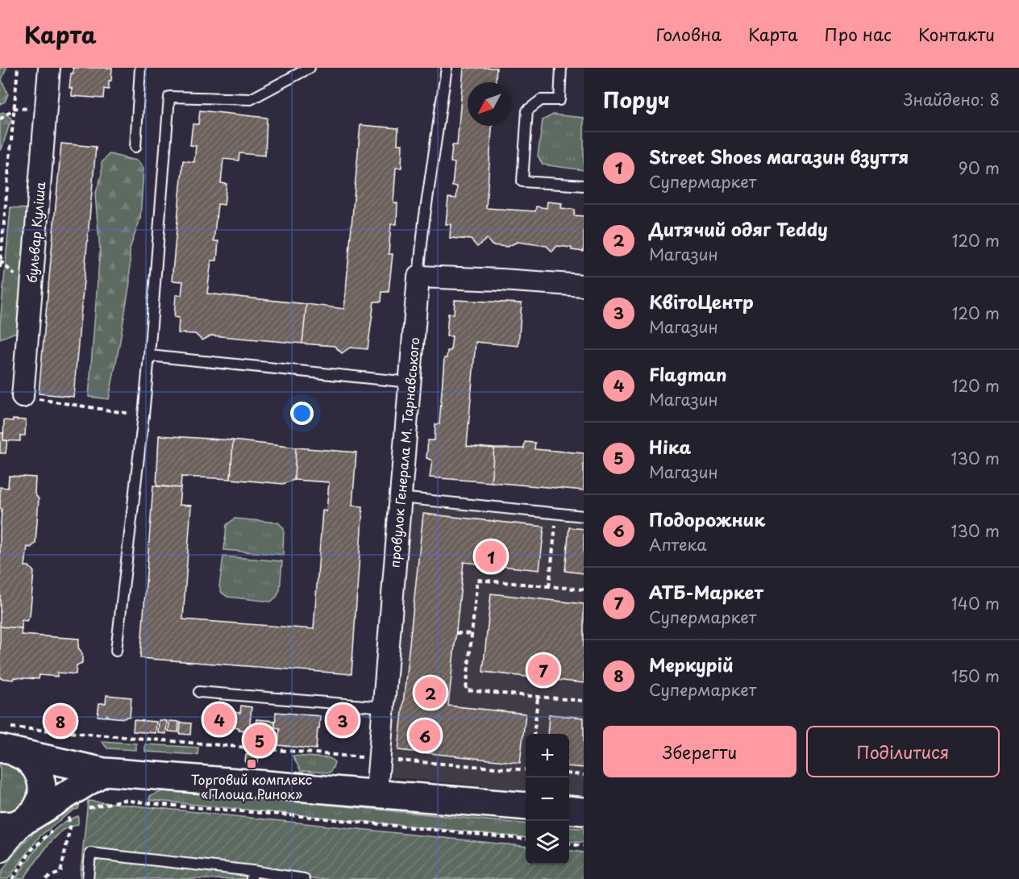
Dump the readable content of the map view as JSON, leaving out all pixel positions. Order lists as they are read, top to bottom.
{
  "streets": {
    "street": ["бульвар Куліша", "провулок Генерала М. Тарнавського"]
  },
  "places": {
    "transit": ["Торговий комплекс «Площа Ринок»"]
  },
  "north": "bottom left",
  "page": {
    "header": "Карта",
    "nav": [
      "Головна",
      "Карта",
      "Про нас",
      "Контакти"
    ],
    "heading": ["Поруч", "Знайдено: 8"],
    "list": [
      {
        "mark": "1",
        "name": "Street Shoes магазин взуття",
        "note": "Супермаркет",
        "value": "90 m"
      },
      {
        "mark": "2",
        "name": "Дитячий одяг Teddy",
        "note": "Магазин",
        "value": "120 m"
      },
      {
        "mark": "3",
        "name": "КвітоЦентр",
        "note": "Магазин",
        "value": "120 m"
      },
      {
        "mark": "4",
        "name": "Flagman",
        "note": "Магазин",
        "value": "120 m"
      },
      {
        "mark": "5",
        "name": "Ніка",
        "note": "Магазин",
        "value": "130 m"
      },
      {
        "mark": "6",
        "name": "Подорожник",
        "note": "Аптека",
        "value": "130 m"
      },
      {
        "mark": "7",
        "name": "АТБ-Маркет",
        "note": "Супермаркет",
        "value": "140 m"
      },
      {
        "mark": "8",
        "name": "Меркурій",
        "note": "Супермаркет",
        "value": "150 m"
      }
    ],
    "pins": [
      "1",
      "7",
      "2",
      "4",
      "3",
      "8",
      "6",
      "5"
    ],
    "buttons": ["Зберегти", "Поділитися"],
    "map_buttons": ["+", "−"]
  }
}
